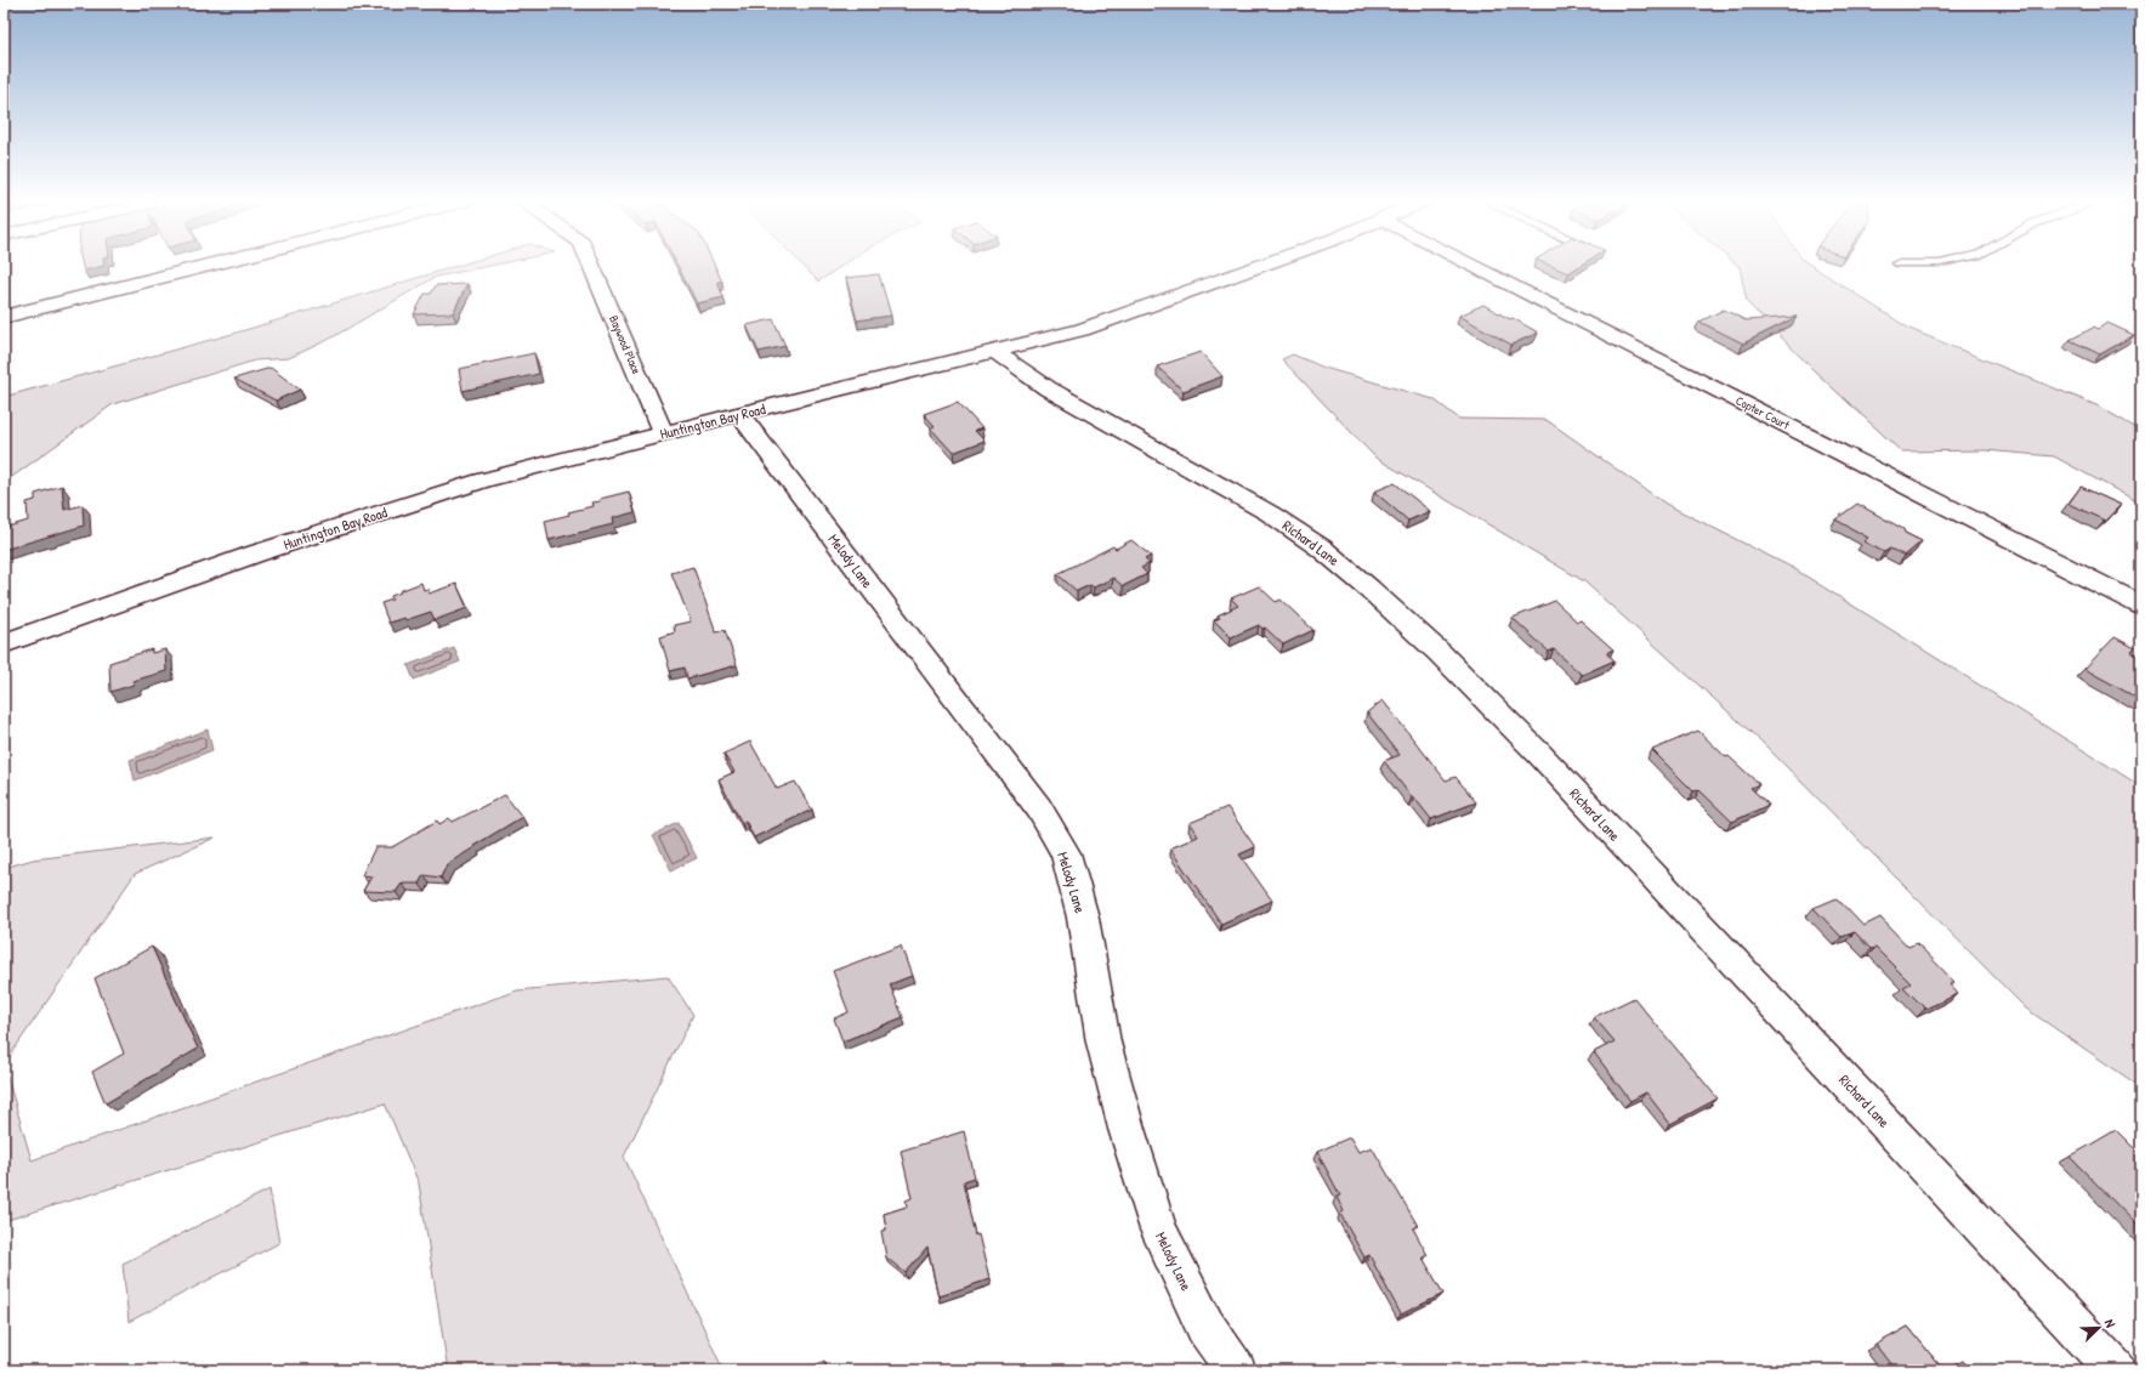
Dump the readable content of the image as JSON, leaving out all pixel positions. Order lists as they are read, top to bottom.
{
  "streets": {
    "street": [
      "Baywood Place",
      "Copter Court",
      "Huntington Bay Road",
      "Richard Lane",
      "Melody Lane"
    ]
  },
  "crossings": [
    ["Baywood Place", "Huntington Bay Road"],
    ["Huntington Bay Road", "Richard Lane"],
    ["Huntington Bay Road", "Melody Lane"]
  ],
  "north": "top right"
}
